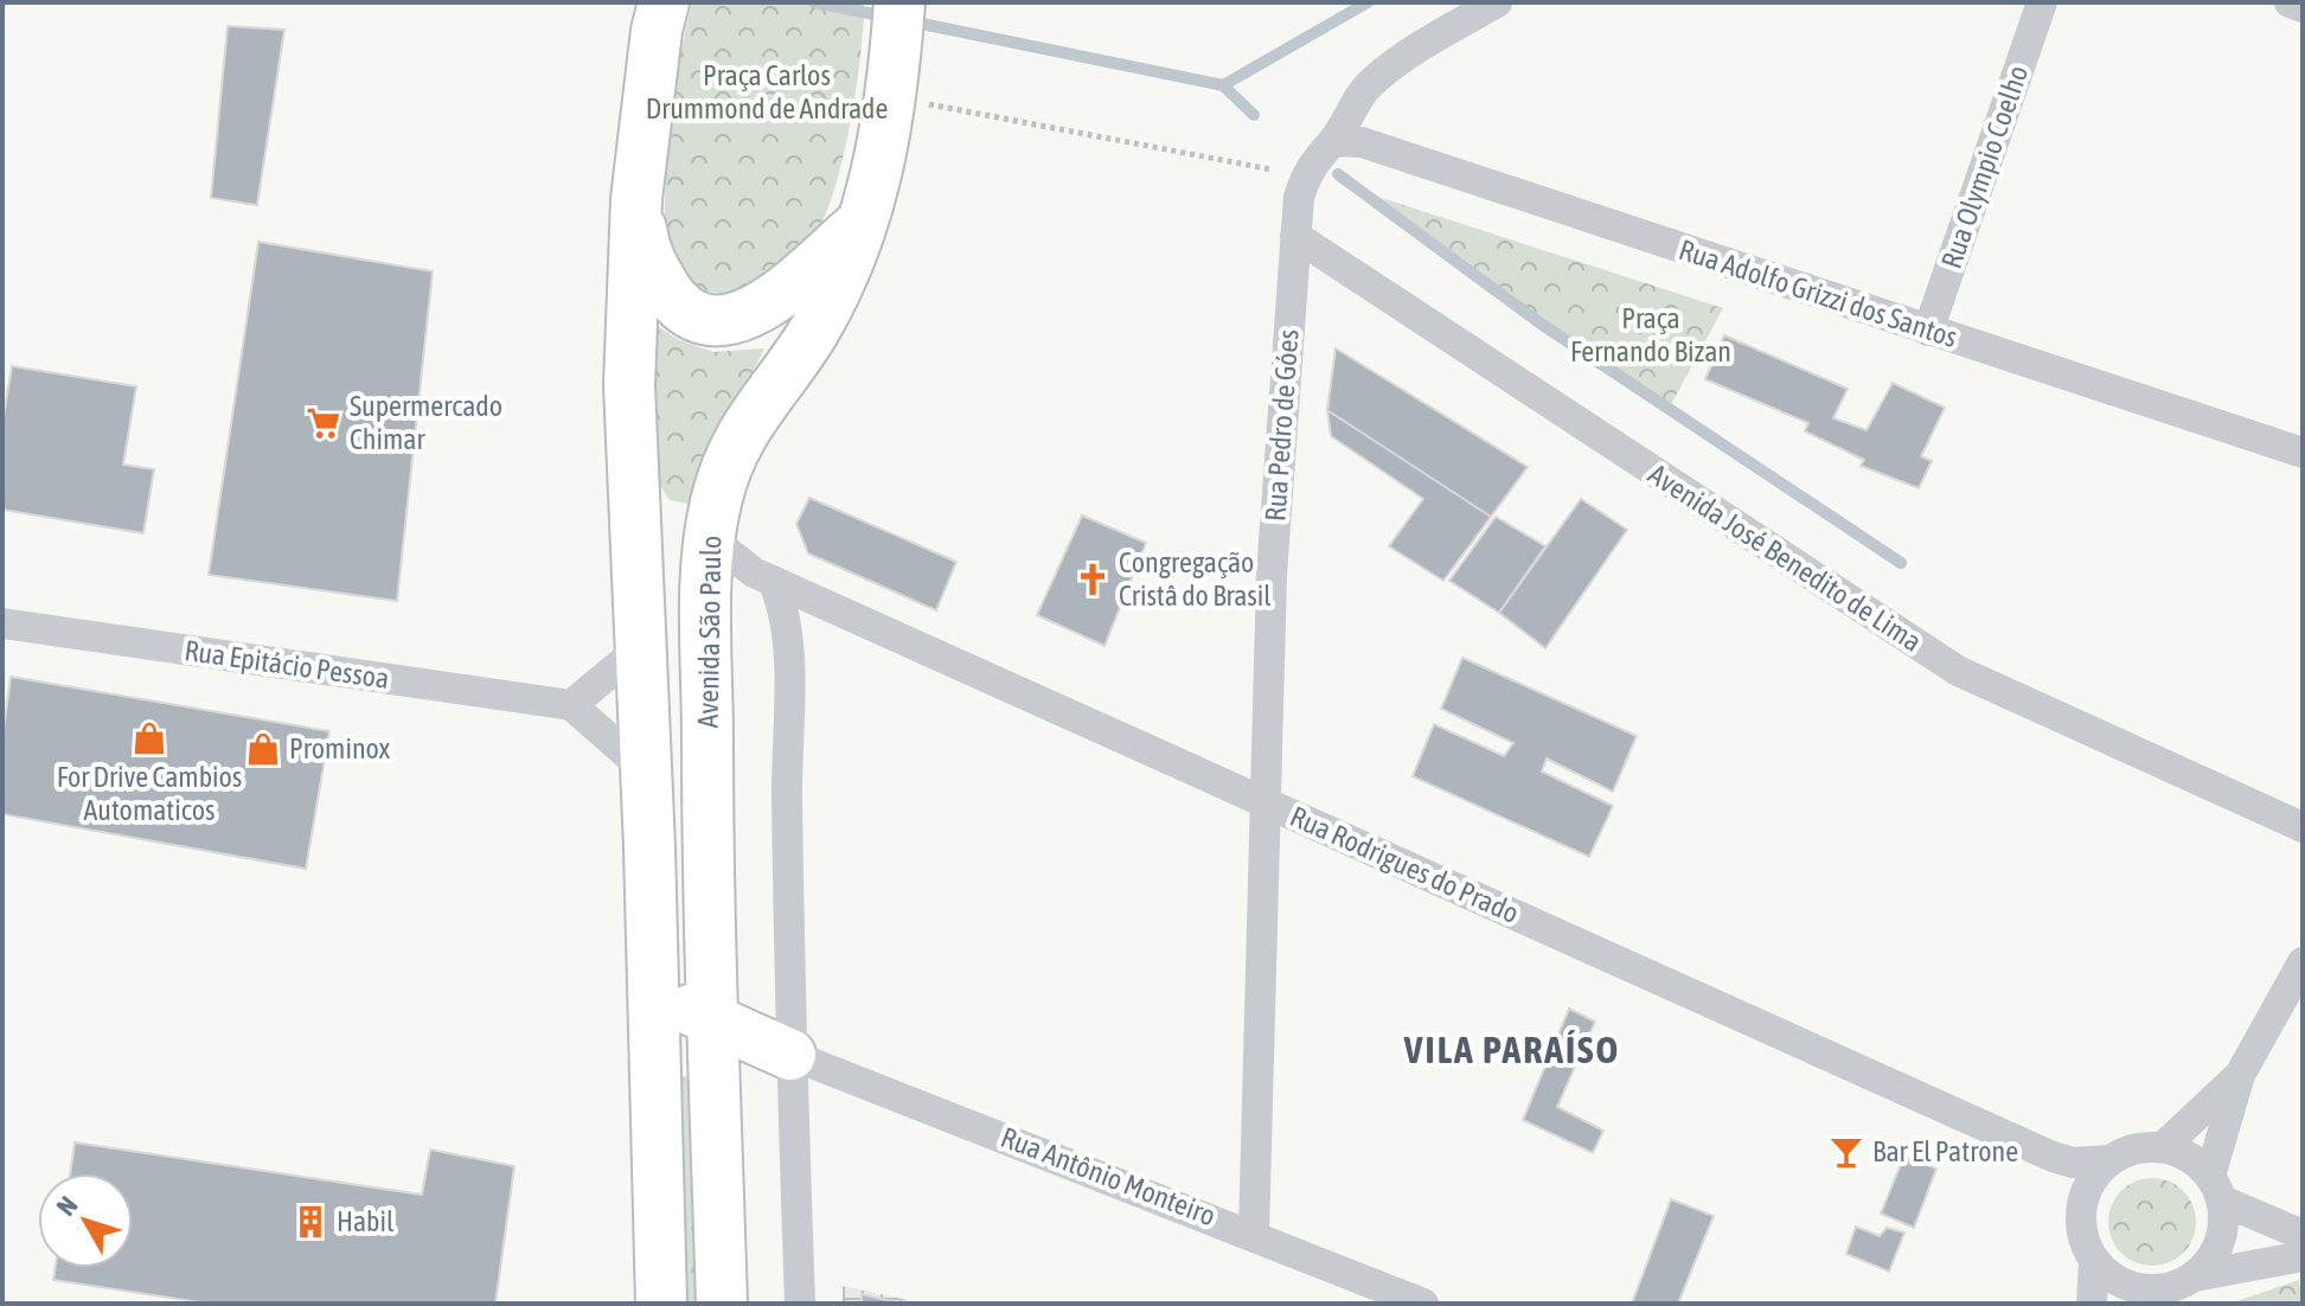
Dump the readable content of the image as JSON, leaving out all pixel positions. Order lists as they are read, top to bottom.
{
  "streets": {
    "main road": ["Avenida São Paulo"],
    "street": [
      "Rua Olympio Coelho",
      "Rua Adolfo Grizzi dos Santos",
      "Rua Pedro de Góes",
      "Avenida José Benedito de Lima",
      "Rua Epitácio Pessoa",
      "Rua Rodrigues do Prado",
      "Rua Antônio Monteiro"
    ]
  },
  "crossings": [
    ["Rua Olympio Coelho", "Rua Adolfo Grizzi dos Santos"],
    ["Rua Adolfo Grizzi dos Santos", "Rua Pedro de Góes"],
    ["Rua Pedro de Góes", "Avenida José Benedito de Lima"],
    ["Rua Pedro de Góes", "Rua Rodrigues do Prado"],
    ["Rua Pedro de Góes", "Rua Antônio Monteiro"],
    ["Avenida São Paulo", "Rua Rodrigues do Prado"]
  ],
  "districts": ["VILA PARAÍSO"],
  "parks": ["Praça Carlos Drummond de Andrade", "Praça Fernando Bizan"],
  "places": {
    "supermarket": ["Supermercado Chimar"],
    "church": ["Congregação Cristâ do Brasil"],
    "shop": ["For Drive Cambios Automaticos", "Prominox"],
    "bar": ["Bar El Patrone"],
    "building": ["Habil"]
  },
  "north": "top left"
}
